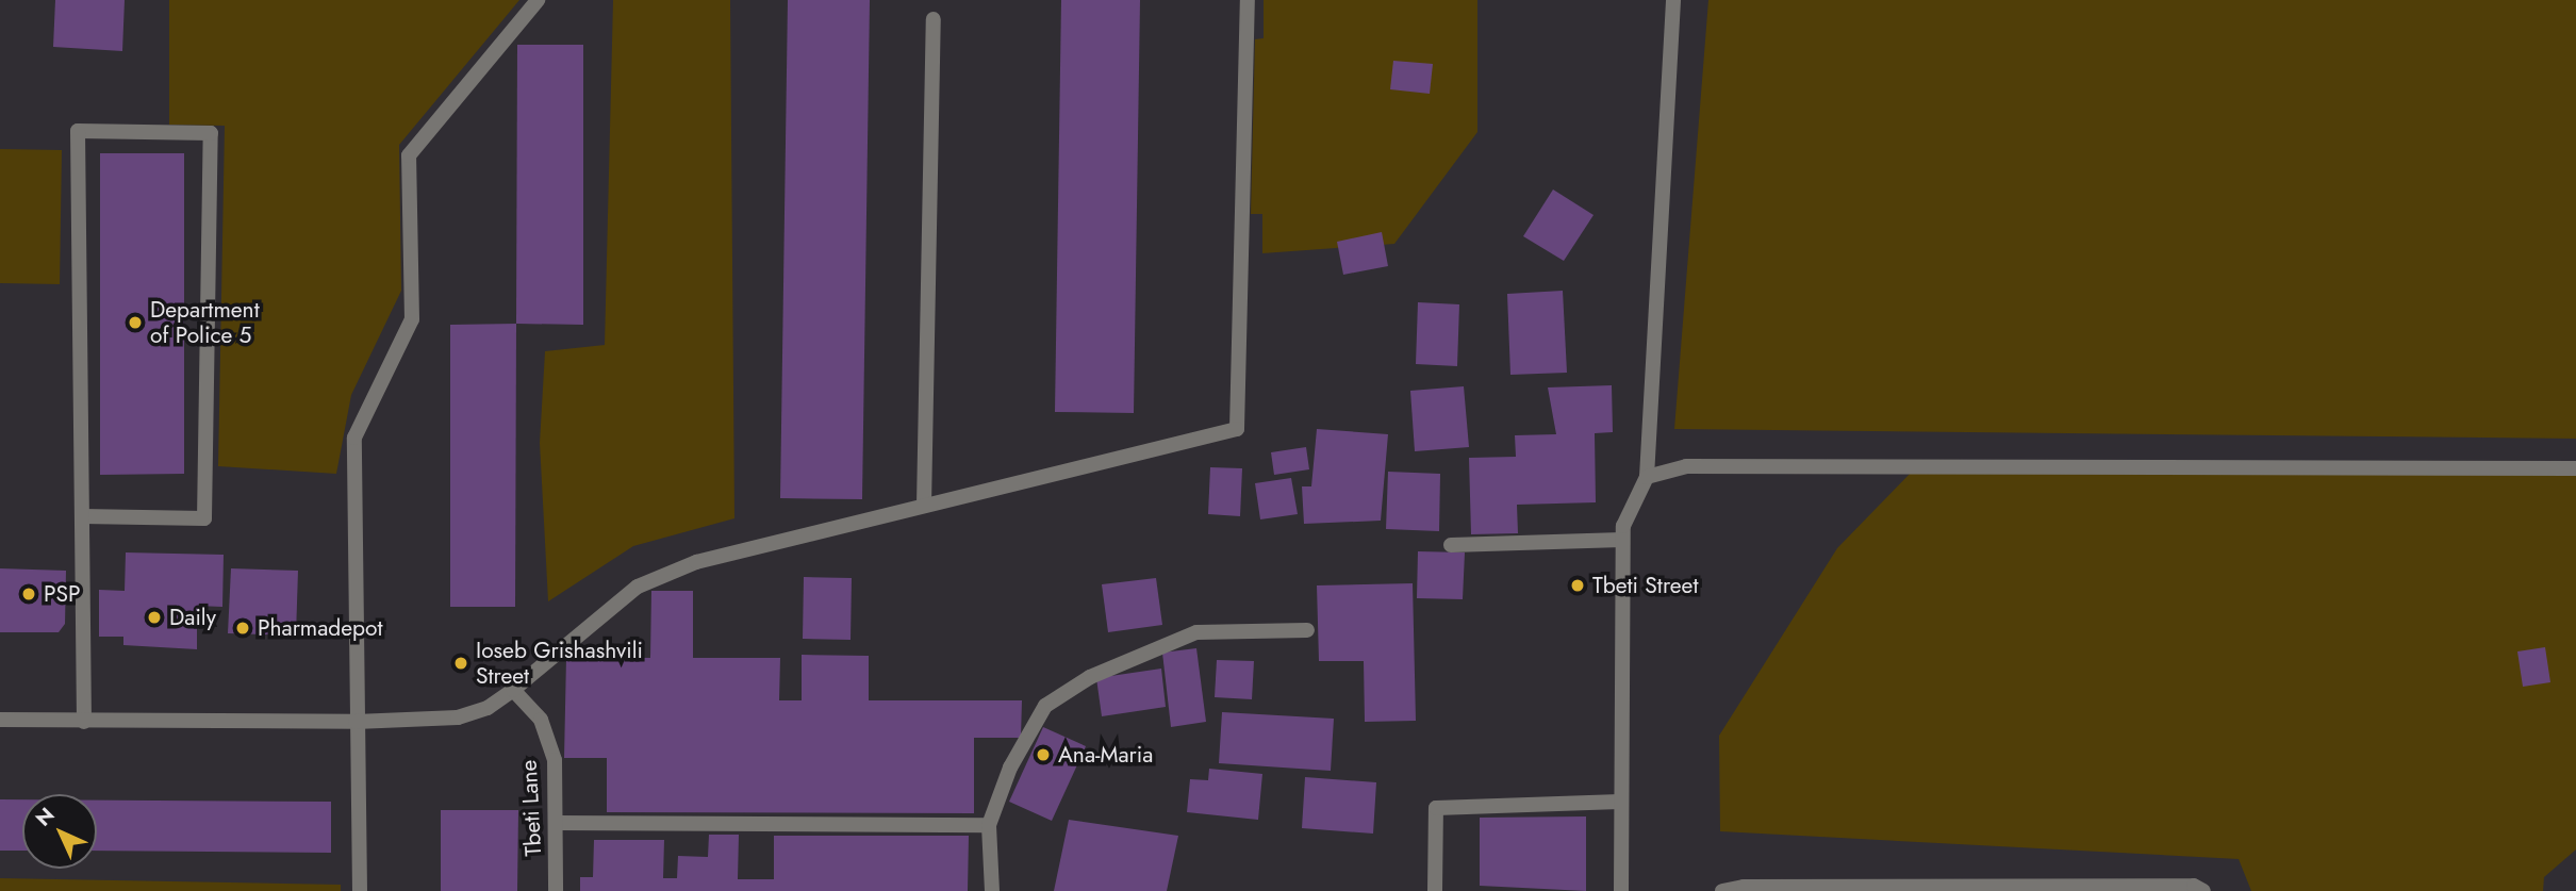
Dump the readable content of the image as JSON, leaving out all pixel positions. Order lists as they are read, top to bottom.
{
  "streets": {
    "street": ["Tbeti Lane"]
  },
  "places": [
    "Department of Police 5",
    "Tbeti Street",
    "PSP",
    "Daily",
    "Pharmadepot",
    "Ioseb Grishashvili Street",
    "Ana-Maria"
  ],
  "north": "top left"
}
